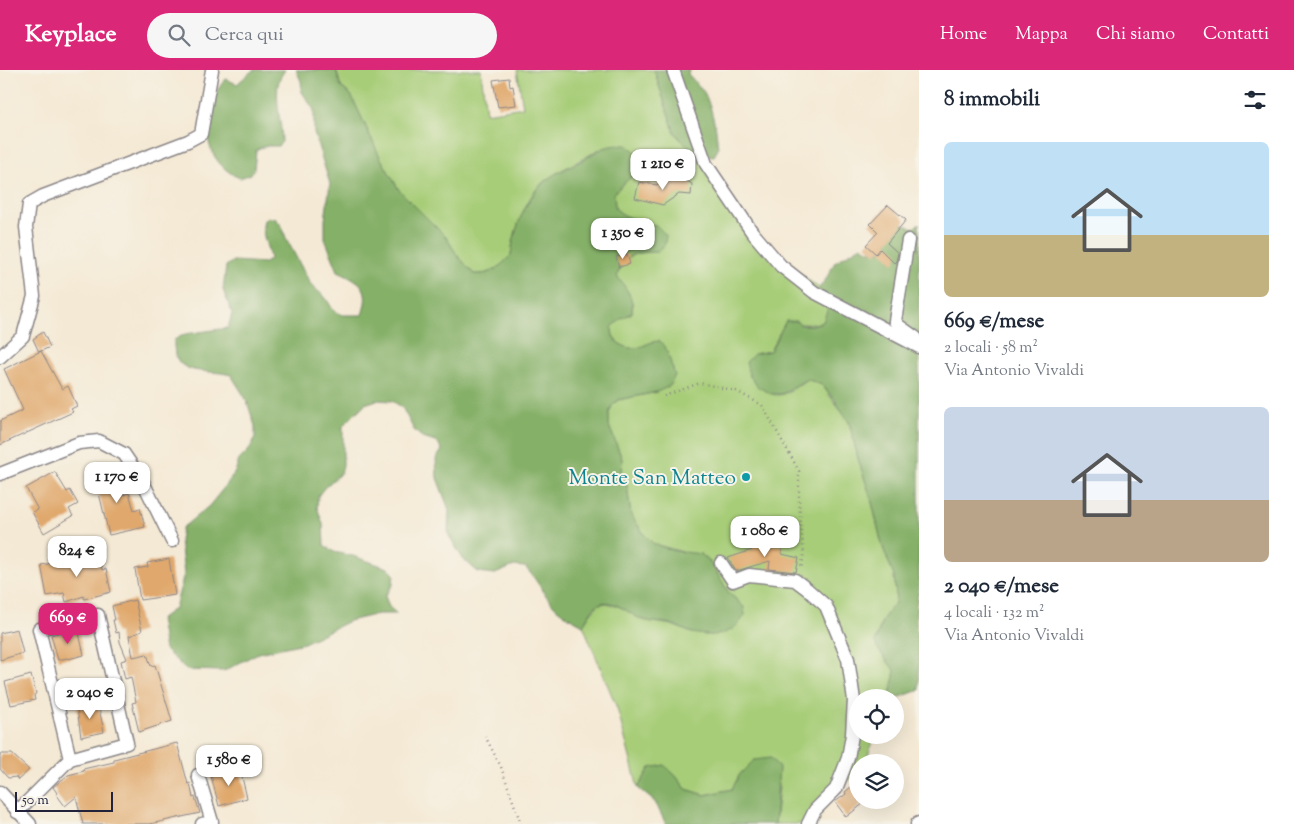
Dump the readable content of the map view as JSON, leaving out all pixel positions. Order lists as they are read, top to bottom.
{
  "places": ["Monte San Matteo"],
  "scale_bar": "50 m",
  "page": {
    "header": "Keyplace",
    "search": "Cerca qui",
    "nav": [
      "Home",
      "Mappa",
      "Chi siamo",
      "Contatti"
    ],
    "heading": "8 immobili",
    "list": [
      {
        "name": "669 €/mese",
        "note": "2 locali · 58 m² · Via Antonio Vivaldi"
      },
      {
        "name": "2 040 €/mese",
        "note": "4 locali · 132 m² · Via Antonio Vivaldi"
      }
    ],
    "price": [
      "1 210 €",
      "1 350 €",
      "1 170 €",
      "1 080 €",
      "824 €",
      "669 €",
      "2 040 €",
      "1 580 €"
    ],
    "scale": "50 m"
  }
}
